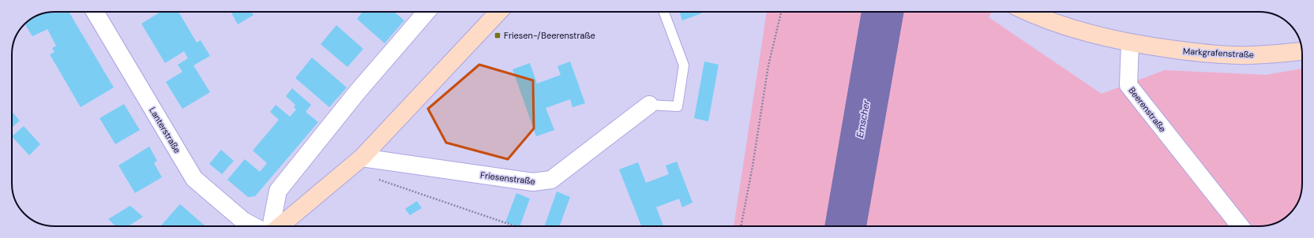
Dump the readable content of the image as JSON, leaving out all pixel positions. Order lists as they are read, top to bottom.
{
  "streets": {
    "main road": ["Markgrafenstraße"],
    "street": ["Beerenstraße", "Lanterstraße", "Friesenstraße"]
  },
  "crossings": [
    ["Markgrafenstraße", "Beerenstraße"]
  ],
  "water": ["Emscher"],
  "places": {
    "transit": ["Friesen-/Beerenstraße"]
  }
}
